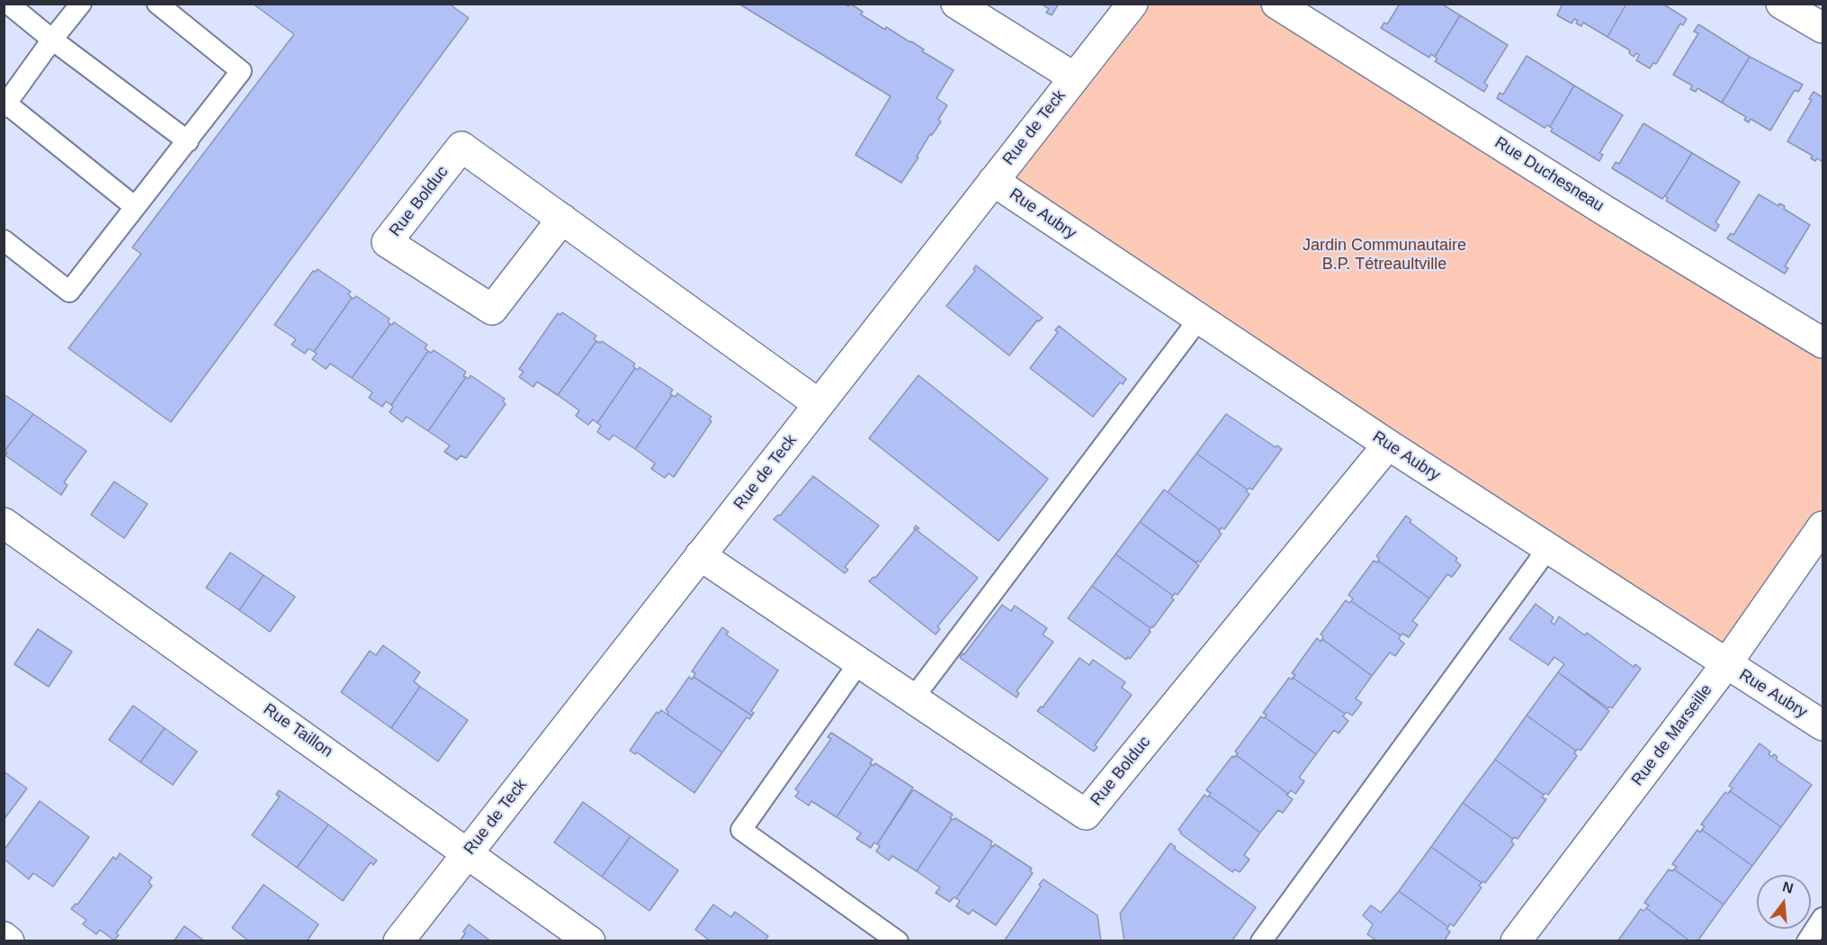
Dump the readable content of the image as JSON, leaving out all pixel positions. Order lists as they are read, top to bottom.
{
  "streets": {
    "street": [
      "Rue de Teck",
      "Rue Duchesneau",
      "Rue Bolduc",
      "Rue Aubry",
      "Rue Taillon",
      "Rue de Marseille"
    ]
  },
  "crossings": [
    ["Rue de Teck", "Rue Bolduc"],
    ["Rue de Teck", "Rue Aubry"],
    ["Rue de Teck", "Rue Taillon"],
    ["Rue Bolduc", "Rue Aubry"],
    ["Rue Aubry", "Rue de Marseille"]
  ],
  "parks": ["Jardin Communautaire B.P. Tétreaultville"],
  "north": "top"
}
